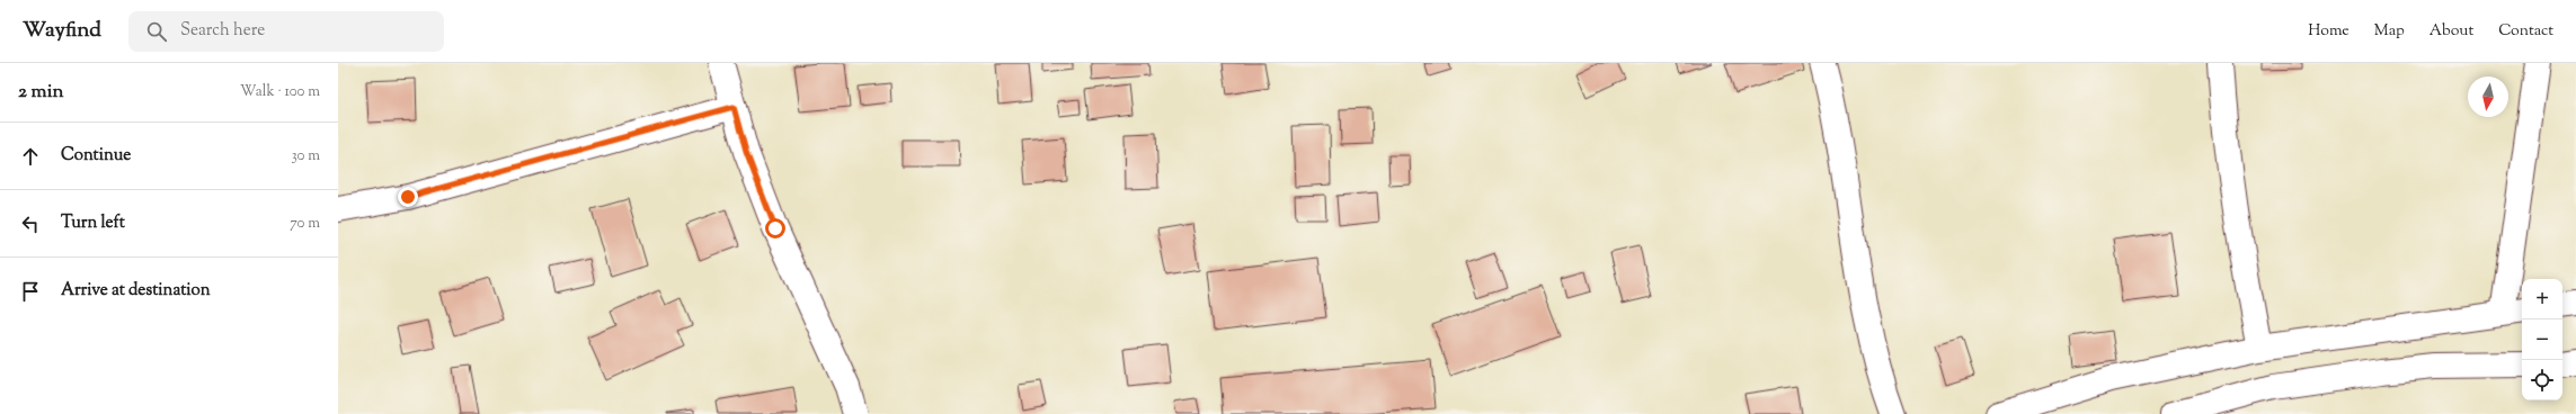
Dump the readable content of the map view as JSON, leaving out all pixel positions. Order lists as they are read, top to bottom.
{
  "north": "bottom",
  "page": {
    "header": "Wayfind",
    "search": "Search here",
    "nav": [
      "Home",
      "Map",
      "About",
      "Contact"
    ],
    "heading": ["2 min", "Walk · 100 m"],
    "list": [
      ["Continue", "30 m"],
      ["Turn left", "70 m"],
      "Arrive at destination"
    ],
    "map_buttons": ["+", "−"]
  }
}
